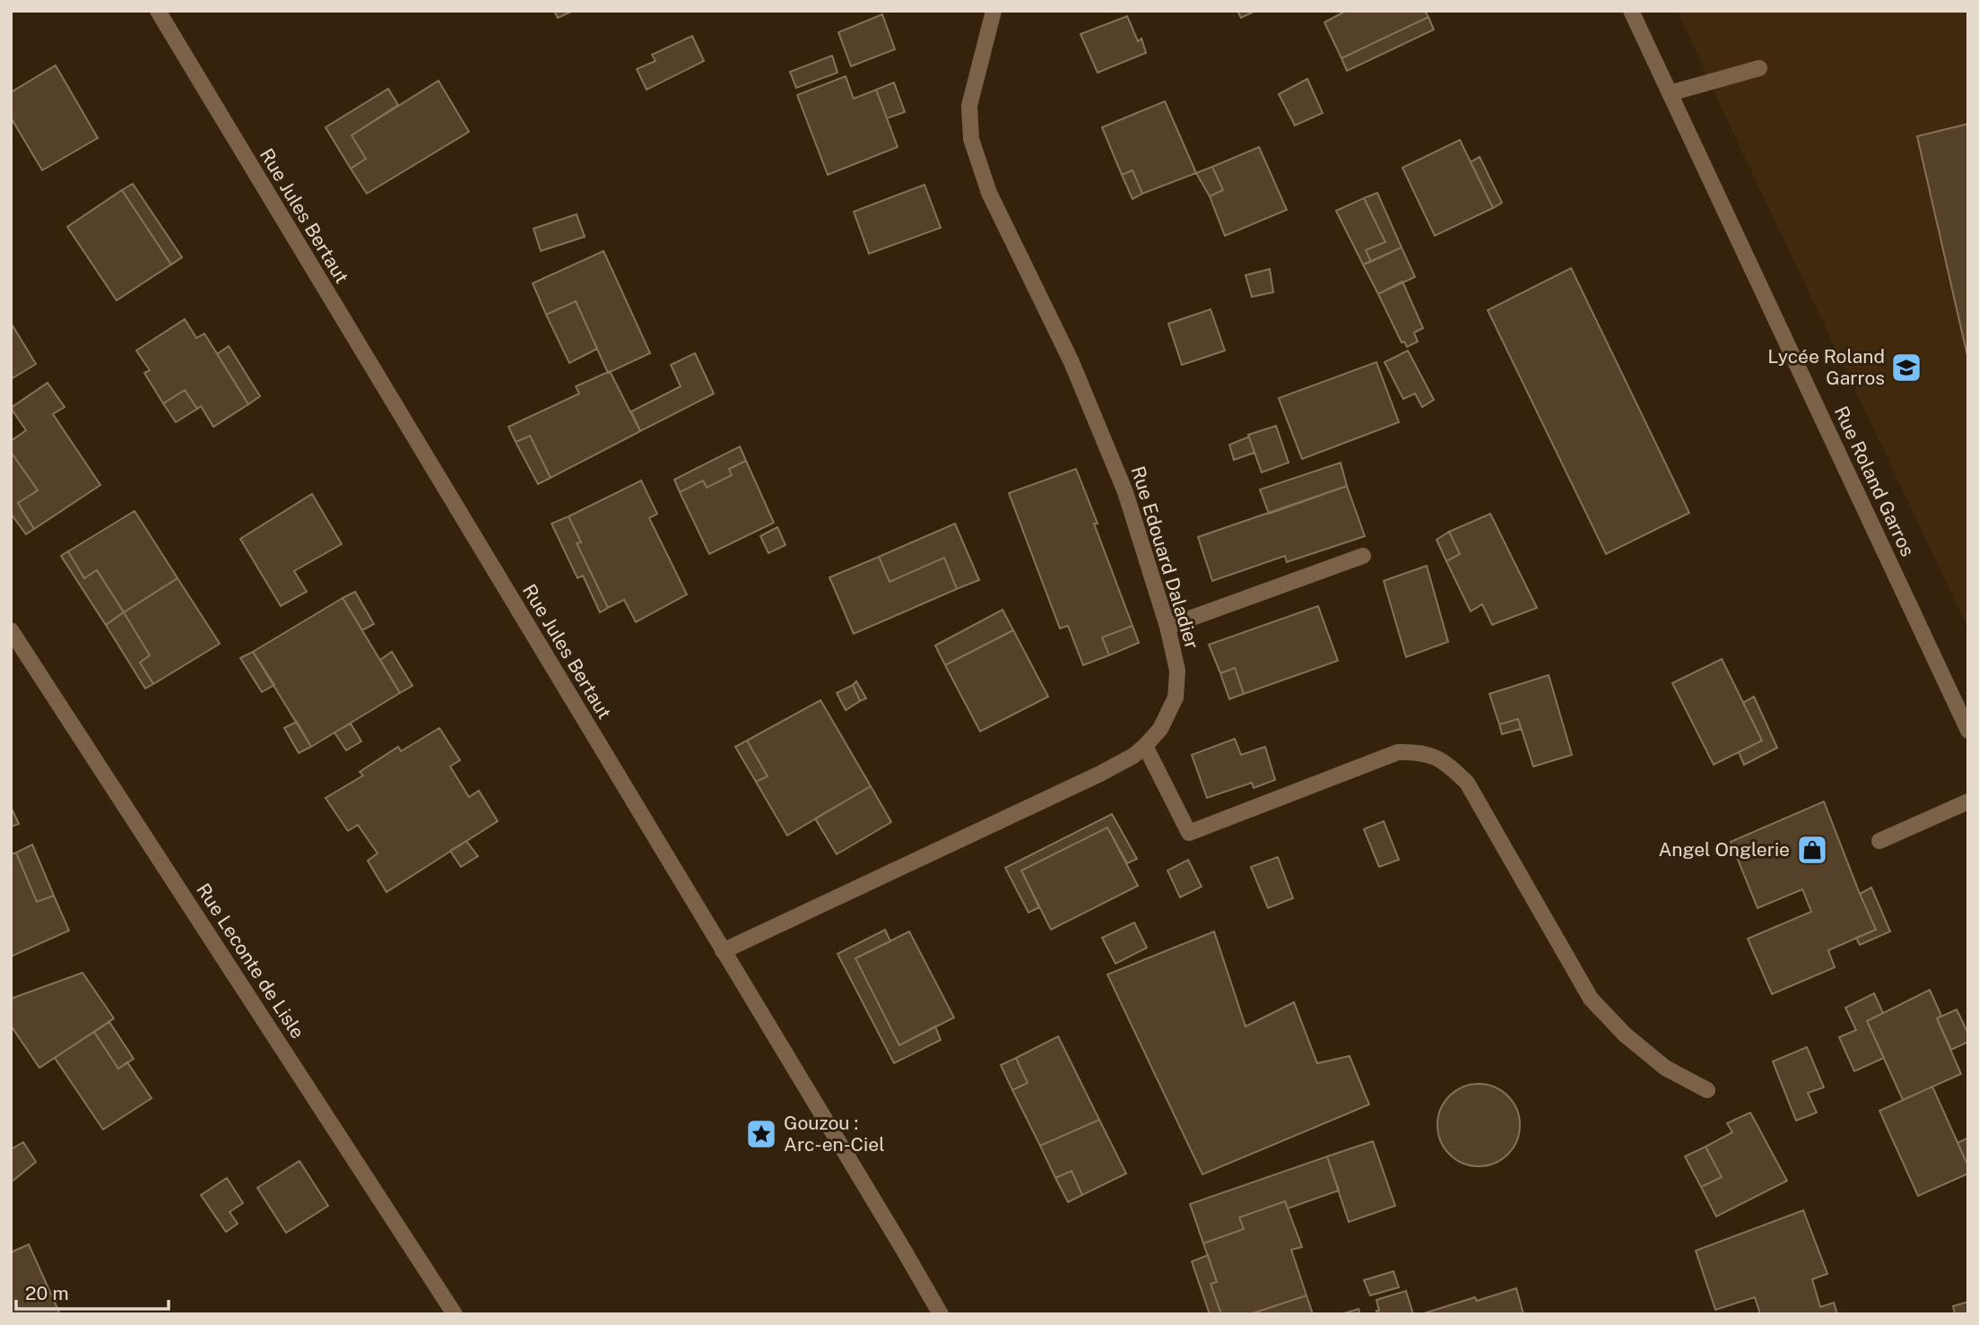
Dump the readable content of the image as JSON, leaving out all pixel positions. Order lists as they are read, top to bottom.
{
  "streets": {
    "street": [
      "Rue Jules Bertaut",
      "Rue Roland Garros",
      "Rue Edouard Daladier",
      "Rue Leconte de Lisle"
    ]
  },
  "crossings": [
    ["Rue Jules Bertaut", "Rue Edouard Daladier"]
  ],
  "places": {
    "school or university": ["Lycée Roland Garros"],
    "shop": ["Angel Onglerie"],
    "place": ["Gouzou : Arc-en-Ciel"]
  },
  "scale_bar": "20 m"
}
